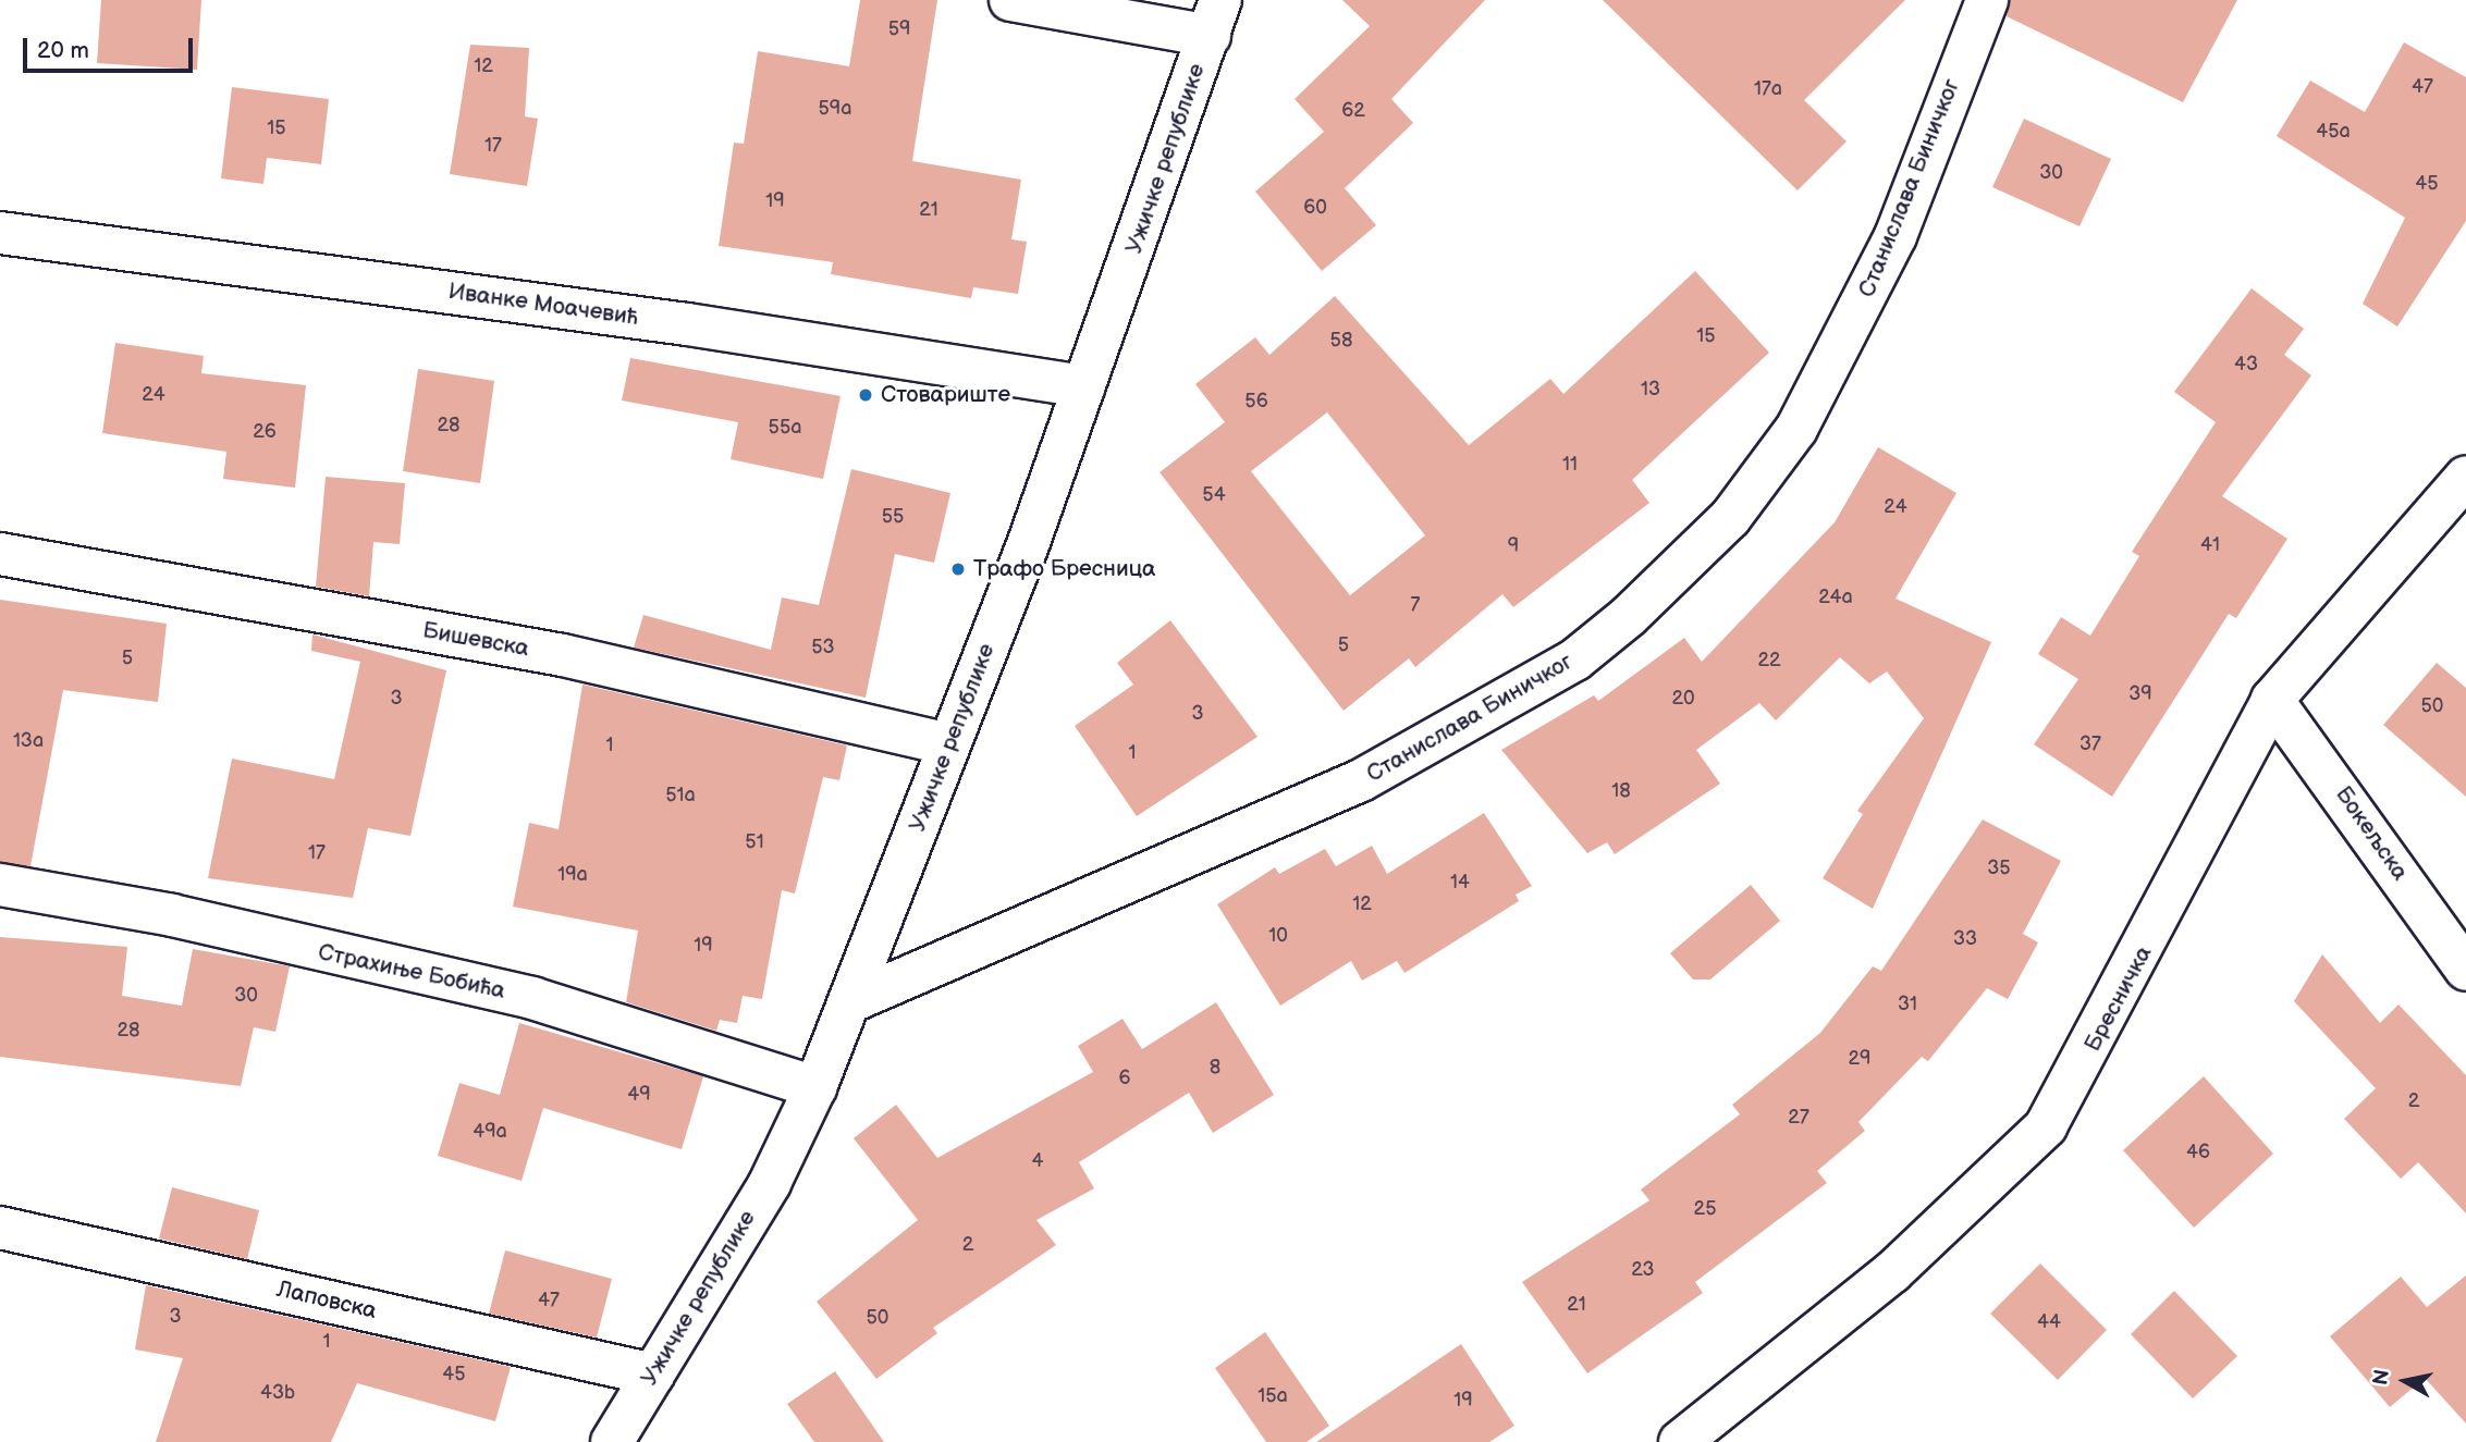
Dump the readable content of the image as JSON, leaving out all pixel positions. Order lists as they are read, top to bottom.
{
  "streets": {
    "street": [
      "Ужичке републике",
      "Станислава Биничког",
      "Иванке Моачевић",
      "Бишевска",
      "Бокељска",
      "Страхиње Бобића",
      "Бресничка",
      "Лаповска"
    ]
  },
  "crossings": [
    ["Ужичке републике", "Станислава Биничког"],
    ["Ужичке републике", "Иванке Моачевић"],
    ["Ужичке републике", "Бишевска"],
    ["Ужичке републике", "Страхиње Бобића"],
    ["Ужичке републике", "Лаповска"],
    ["Бокељска", "Бресничка"]
  ],
  "places": ["Стовариште", "Трафо Бресница"],
  "house_numbers": [
    "59",
    "12",
    "47",
    "17a",
    "59a",
    "62",
    "15",
    "45a",
    "17",
    "30",
    "45",
    "19",
    "60",
    "21",
    "15",
    "58",
    "43",
    "13",
    "24",
    "56",
    "28",
    "55a",
    "26",
    "11",
    "54",
    "24",
    "55",
    "41",
    "9",
    "24a",
    "7",
    "5",
    "53",
    "5",
    "22",
    "39",
    "3",
    "20",
    "50",
    "3",
    "13a",
    "37",
    "1",
    "1",
    "18",
    "51a",
    "51",
    "17",
    "35",
    "19a",
    "14",
    "12",
    "10",
    "33",
    "19",
    "30",
    "31",
    "28",
    "29",
    "8",
    "6",
    "49",
    "2",
    "27",
    "49a",
    "46",
    "4",
    "25",
    "2",
    "23",
    "47",
    "21",
    "3",
    "50",
    "44",
    "1",
    "45",
    "43b",
    "15a",
    "19"
  ],
  "scale_bar": "20 m",
  "north": "left"
}
